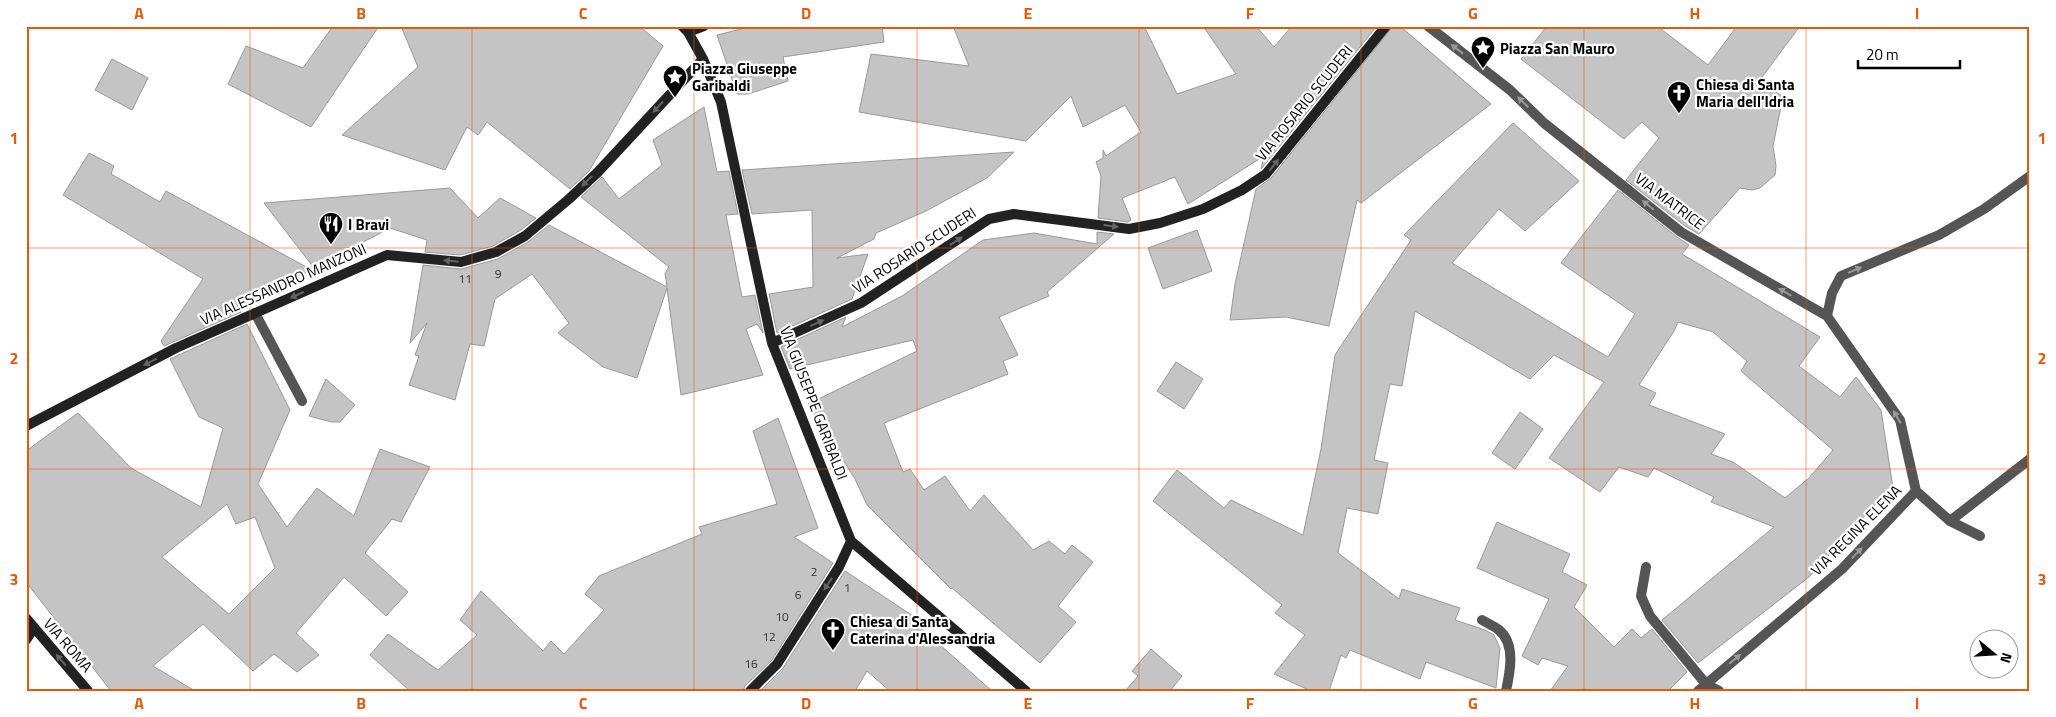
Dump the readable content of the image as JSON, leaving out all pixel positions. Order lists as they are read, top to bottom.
{
  "streets": {
    "main road": [
      "VIA ROSARIO SCUDERI",
      "VIA ALESSANDRO MANZONI",
      "VIA GIUSEPPE GARIBALDI",
      "VIA ROMA"
    ],
    "street": ["VIA MATRICE", "VIA REGINA ELENA"]
  },
  "crossings": [
    ["VIA ROSARIO SCUDERI", "VIA GIUSEPPE GARIBALDI"],
    ["VIA MATRICE", "VIA REGINA ELENA"],
    ["VIA ALESSANDRO MANZONI", "VIA GIUSEPPE GARIBALDI"]
  ],
  "one_way": [
    "VIA ROSARIO SCUDERI",
    "VIA MATRICE",
    "VIA ALESSANDRO MANZONI",
    "VIA ROMA"
  ],
  "places": {
    "place": ["Piazza San Mauro", "Piazza Giuseppe Garibaldi"],
    "church": ["Chiesa di Santa Maria dell'Idria", "Chiesa di Santa Caterina d'Alessandria"],
    "restaurant": ["I Bravi"]
  },
  "house_numbers": [
    "9",
    "11",
    "2",
    "1",
    "6",
    "10",
    "12",
    "16"
  ],
  "scale_bar": "20 m",
  "north": "right",
  "grid": {
    "columns": [
      "A",
      "B",
      "C",
      "D",
      "E",
      "F",
      "G",
      "H",
      "I"
    ],
    "rows": ["1", "2", "3"]
  }
}
